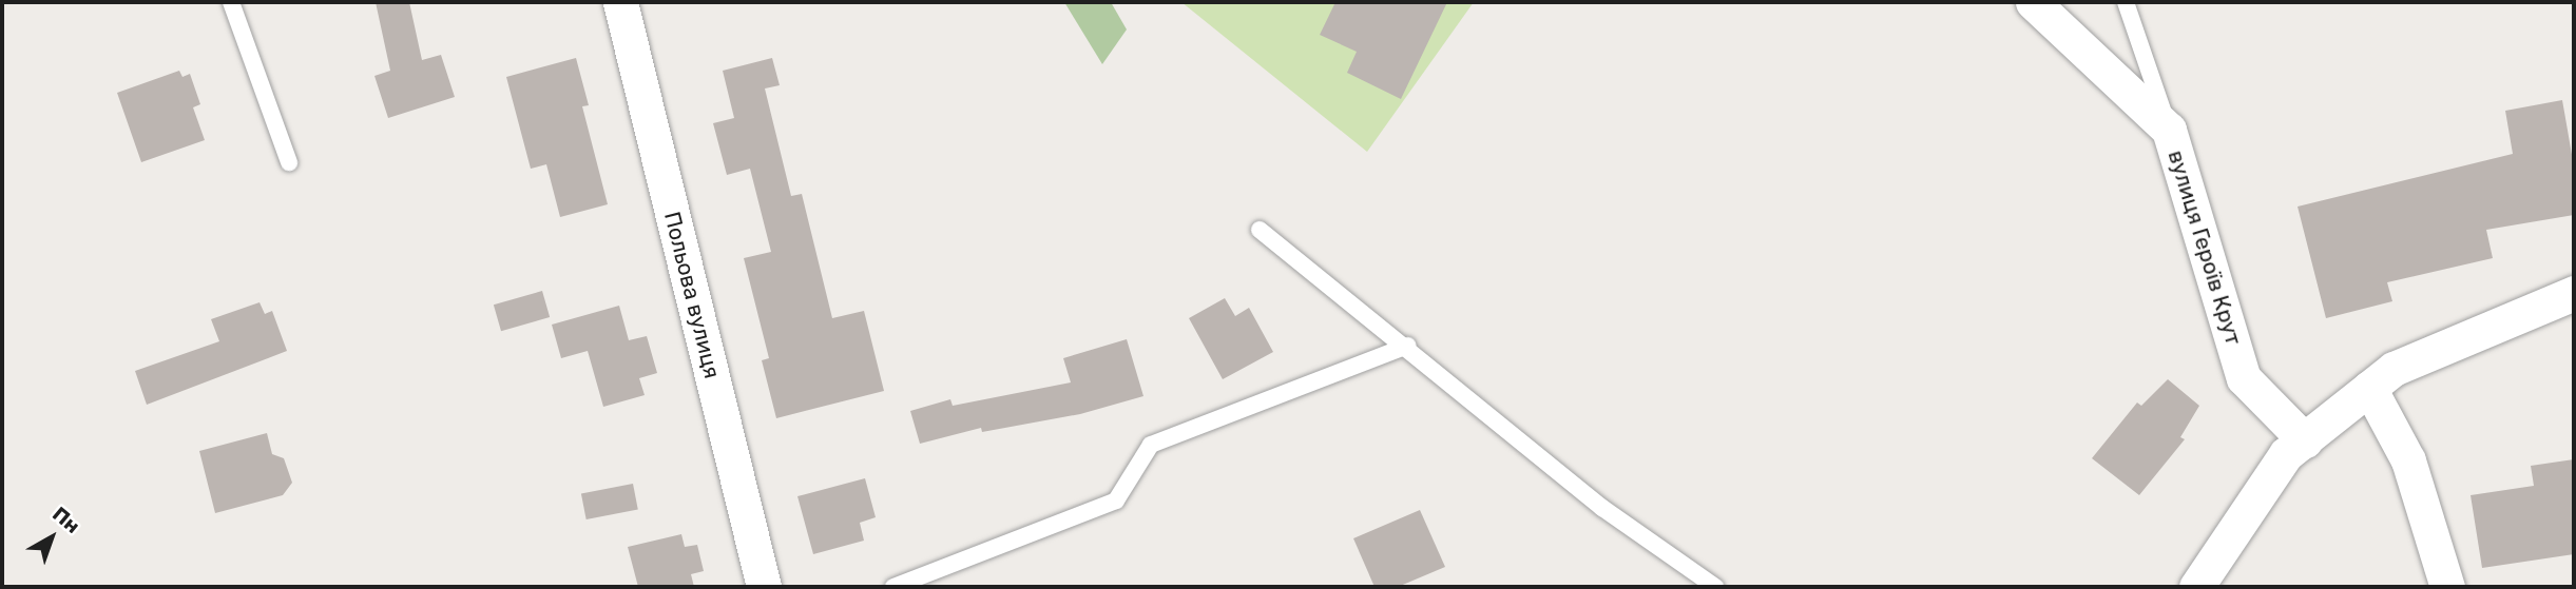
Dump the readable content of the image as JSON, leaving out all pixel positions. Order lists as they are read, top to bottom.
{
  "streets": {
    "street": ["вулиця Героїв Крут", "Польова вулиця"]
  },
  "north": "top right"
}
